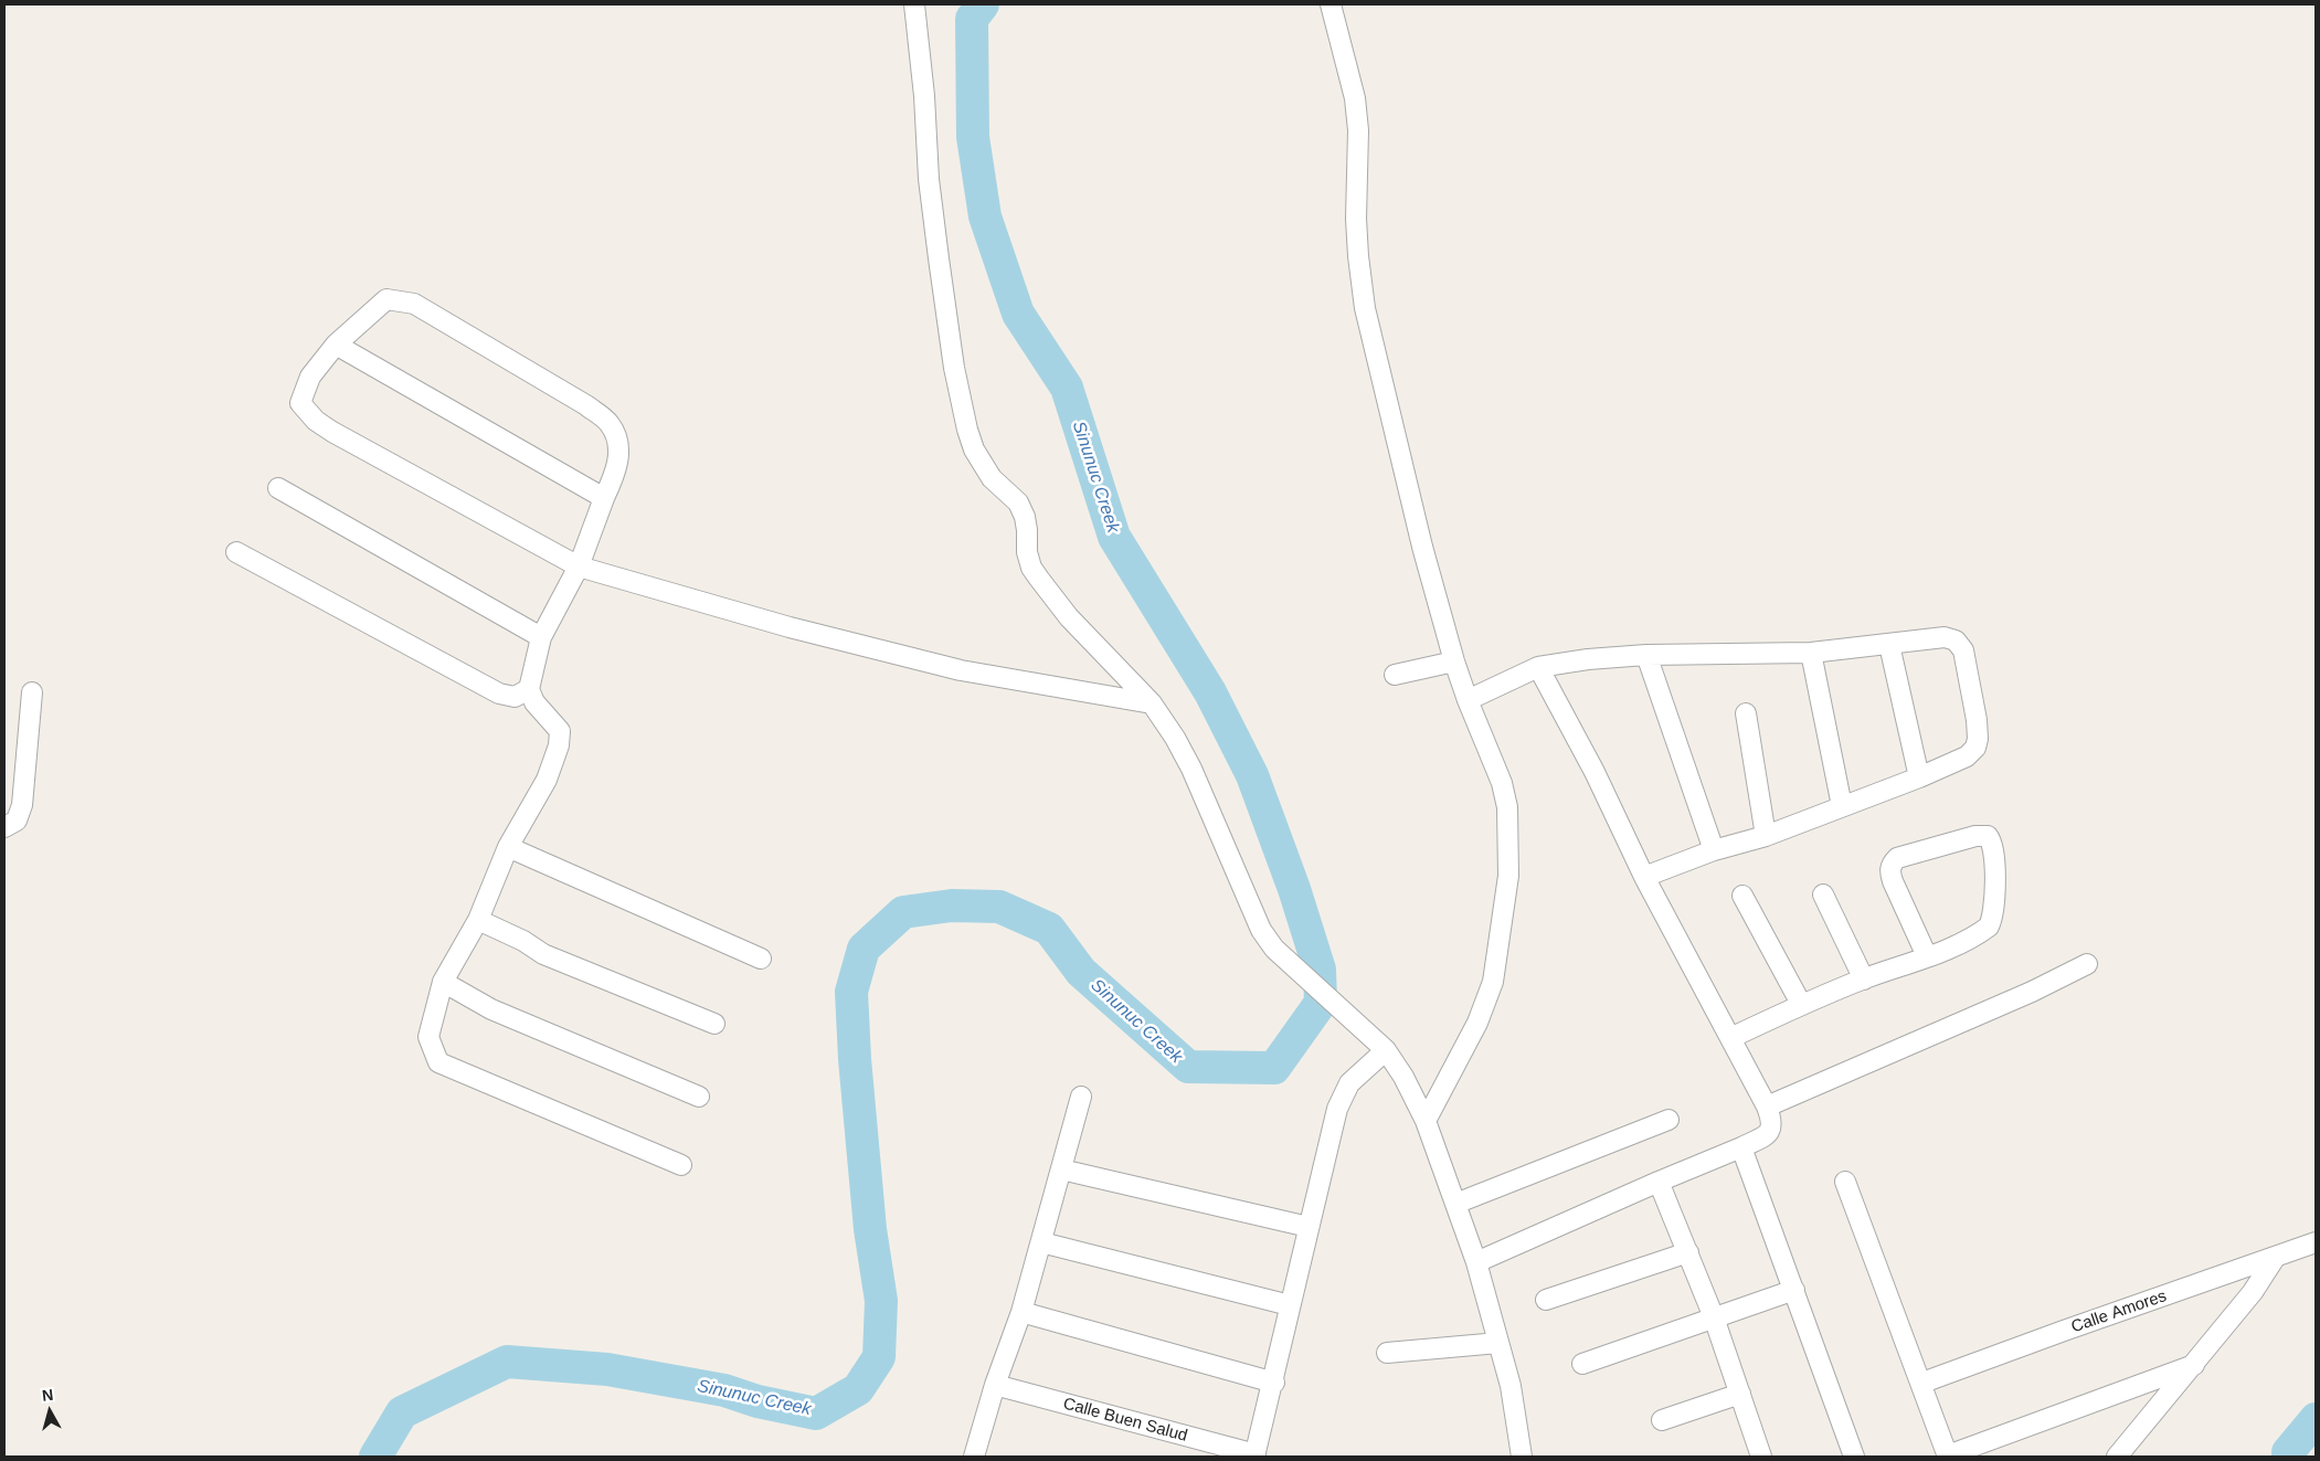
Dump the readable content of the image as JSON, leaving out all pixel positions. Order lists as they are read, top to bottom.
{
  "streets": {
    "street": ["Calle Amores", "Calle Buen Salud"]
  },
  "water": ["Sinunuc Creek"],
  "north": "top"
}
